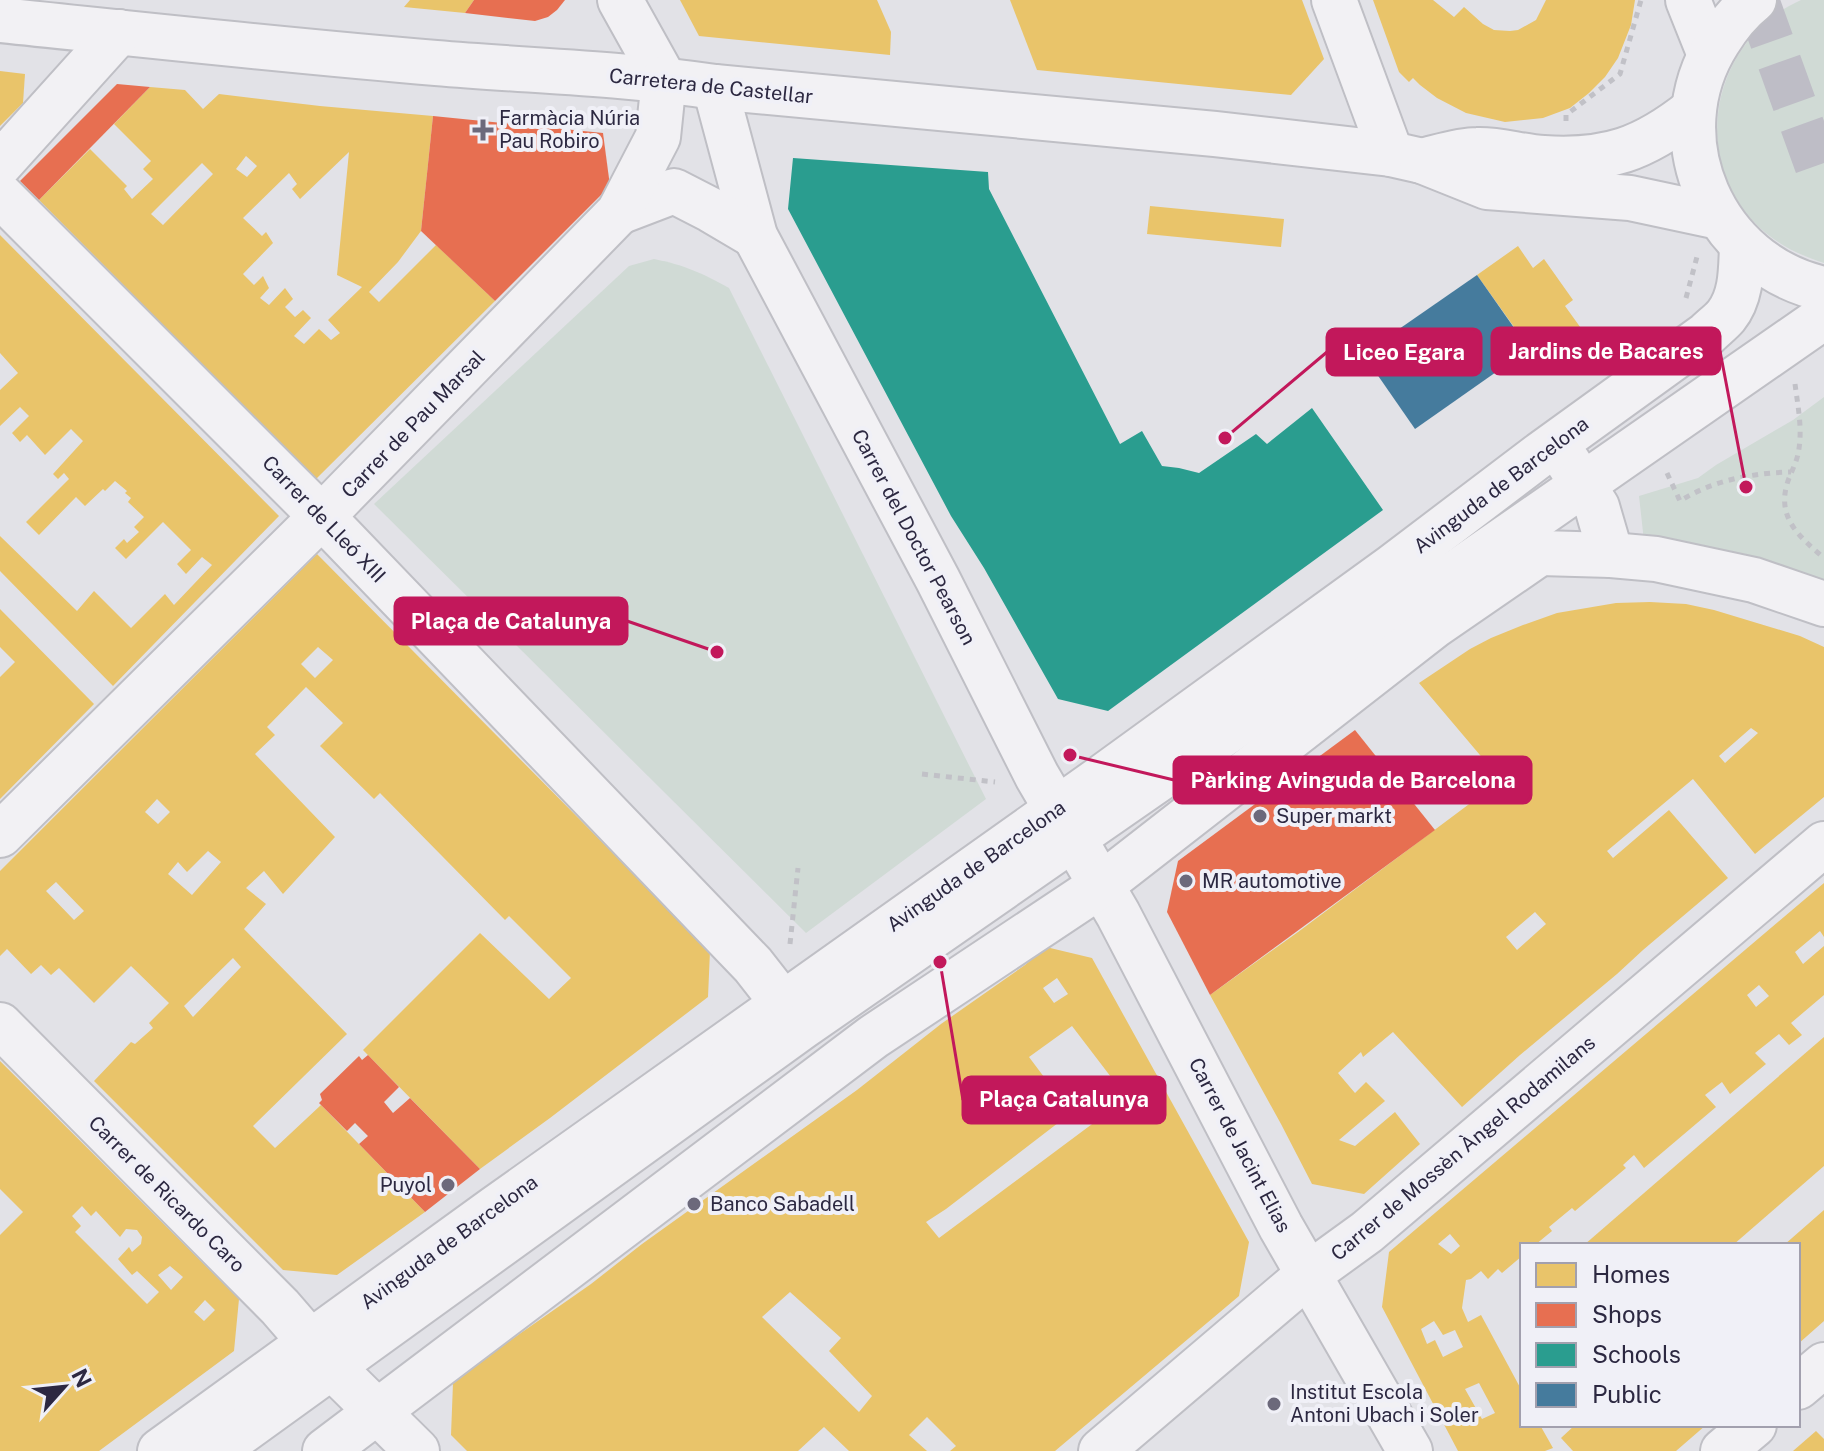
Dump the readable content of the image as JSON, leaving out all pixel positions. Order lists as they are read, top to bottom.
{
  "streets": {
    "street": [
      "Carretera de Castellar",
      "Carrer de Pau Marsal",
      "Avinguda de Barcelona",
      "Carrer de Lleó XIII",
      "Carrer del Doctor Pearson",
      "Carrer de Jacint Elias",
      "Carrer de Mossèn Àngel Rodamilans",
      "Carrer de Ricardo Caro"
    ]
  },
  "crossings": [
    ["Carretera de Castellar", "Carrer de Pau Marsal"],
    ["Carretera de Castellar", "Avinguda de Barcelona"],
    ["Carretera de Castellar", "Carrer del Doctor Pearson"],
    ["Carrer de Pau Marsal", "Carrer de Lleó XIII"],
    ["Avinguda de Barcelona", "Carrer de Lleó XIII"],
    ["Avinguda de Barcelona", "Carrer del Doctor Pearson"],
    ["Avinguda de Barcelona", "Carrer de Jacint Elias"],
    ["Avinguda de Barcelona", "Carrer de Ricardo Caro"],
    ["Carrer del Doctor Pearson", "Carrer de Jacint Elias"],
    ["Carrer de Jacint Elias", "Carrer de Mossèn Àngel Rodamilans"]
  ],
  "places": {
    "health": ["Farmàcia Núria Pau Robiro"],
    "other": [
      "Liceo Egara",
      "Jardins de Bacares",
      "Plaça de Catalunya",
      "Pàrking Avinguda de Barcelona",
      "Super markt",
      "MR automotive",
      "Plaça Catalunya",
      "Puyol",
      "Banco Sabadell",
      "Institut Escola Antoni Ubach i Soler"
    ]
  },
  "legend": [
    "Homes",
    "Shops",
    "Schools",
    "Public"
  ],
  "north": "top right"
}
